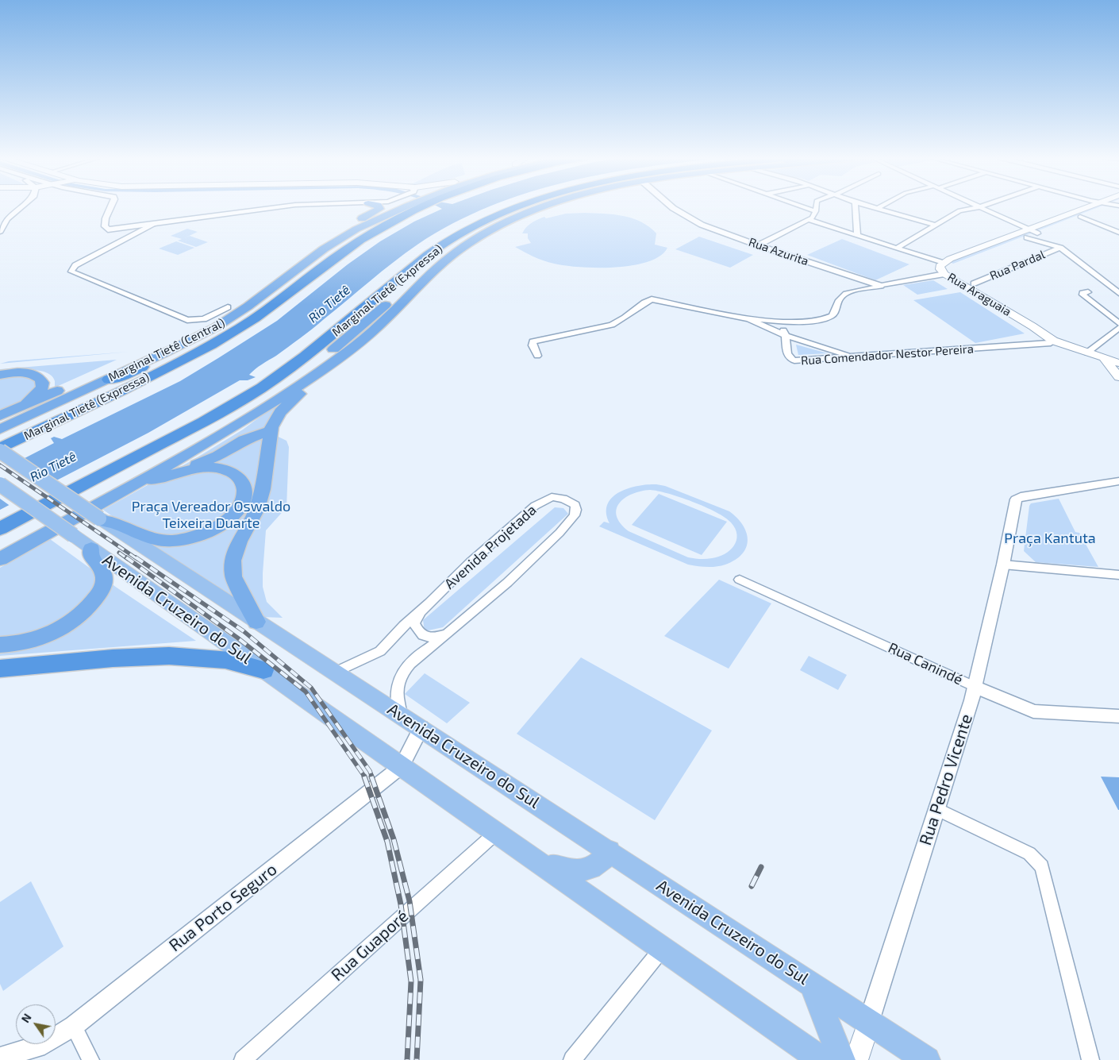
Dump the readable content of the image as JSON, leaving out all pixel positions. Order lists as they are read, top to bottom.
{
  "streets": {
    "highway": ["Marginal Tietê (Expressa)", "Marginal Tietê (Central)"],
    "main road": ["Rua Araguaia", "Avenida Cruzeiro do Sul", "Rua Pedro Vicente"],
    "street": [
      "Rua Azurita",
      "Rua Pardal",
      "Rua Comendador Nestor Pereira",
      "Avenida Projetada",
      "Rua Canindé",
      "Rua Porto Seguro",
      "Rua Guaporé"
    ]
  },
  "crossings": [
    ["Rua Pardal", "Rua Araguaia"],
    ["Marginal Tietê (Expressa)", "Avenida Cruzeiro do Sul"],
    ["Rua Araguaia", "Rua Comendador Nestor Pereira"],
    ["Avenida Projetada", "Avenida Cruzeiro do Sul"],
    ["Avenida Cruzeiro do Sul", "Rua Pedro Vicente"],
    ["Avenida Cruzeiro do Sul", "Rua Porto Seguro"],
    ["Avenida Cruzeiro do Sul", "Rua Guaporé"],
    ["Rua Canindé", "Rua Pedro Vicente"]
  ],
  "water": ["Rio Tietê"],
  "parks": ["Praça Vereador Oswaldo Teixeira Duarte", "Praça Kantuta"],
  "north": "top left"
}
